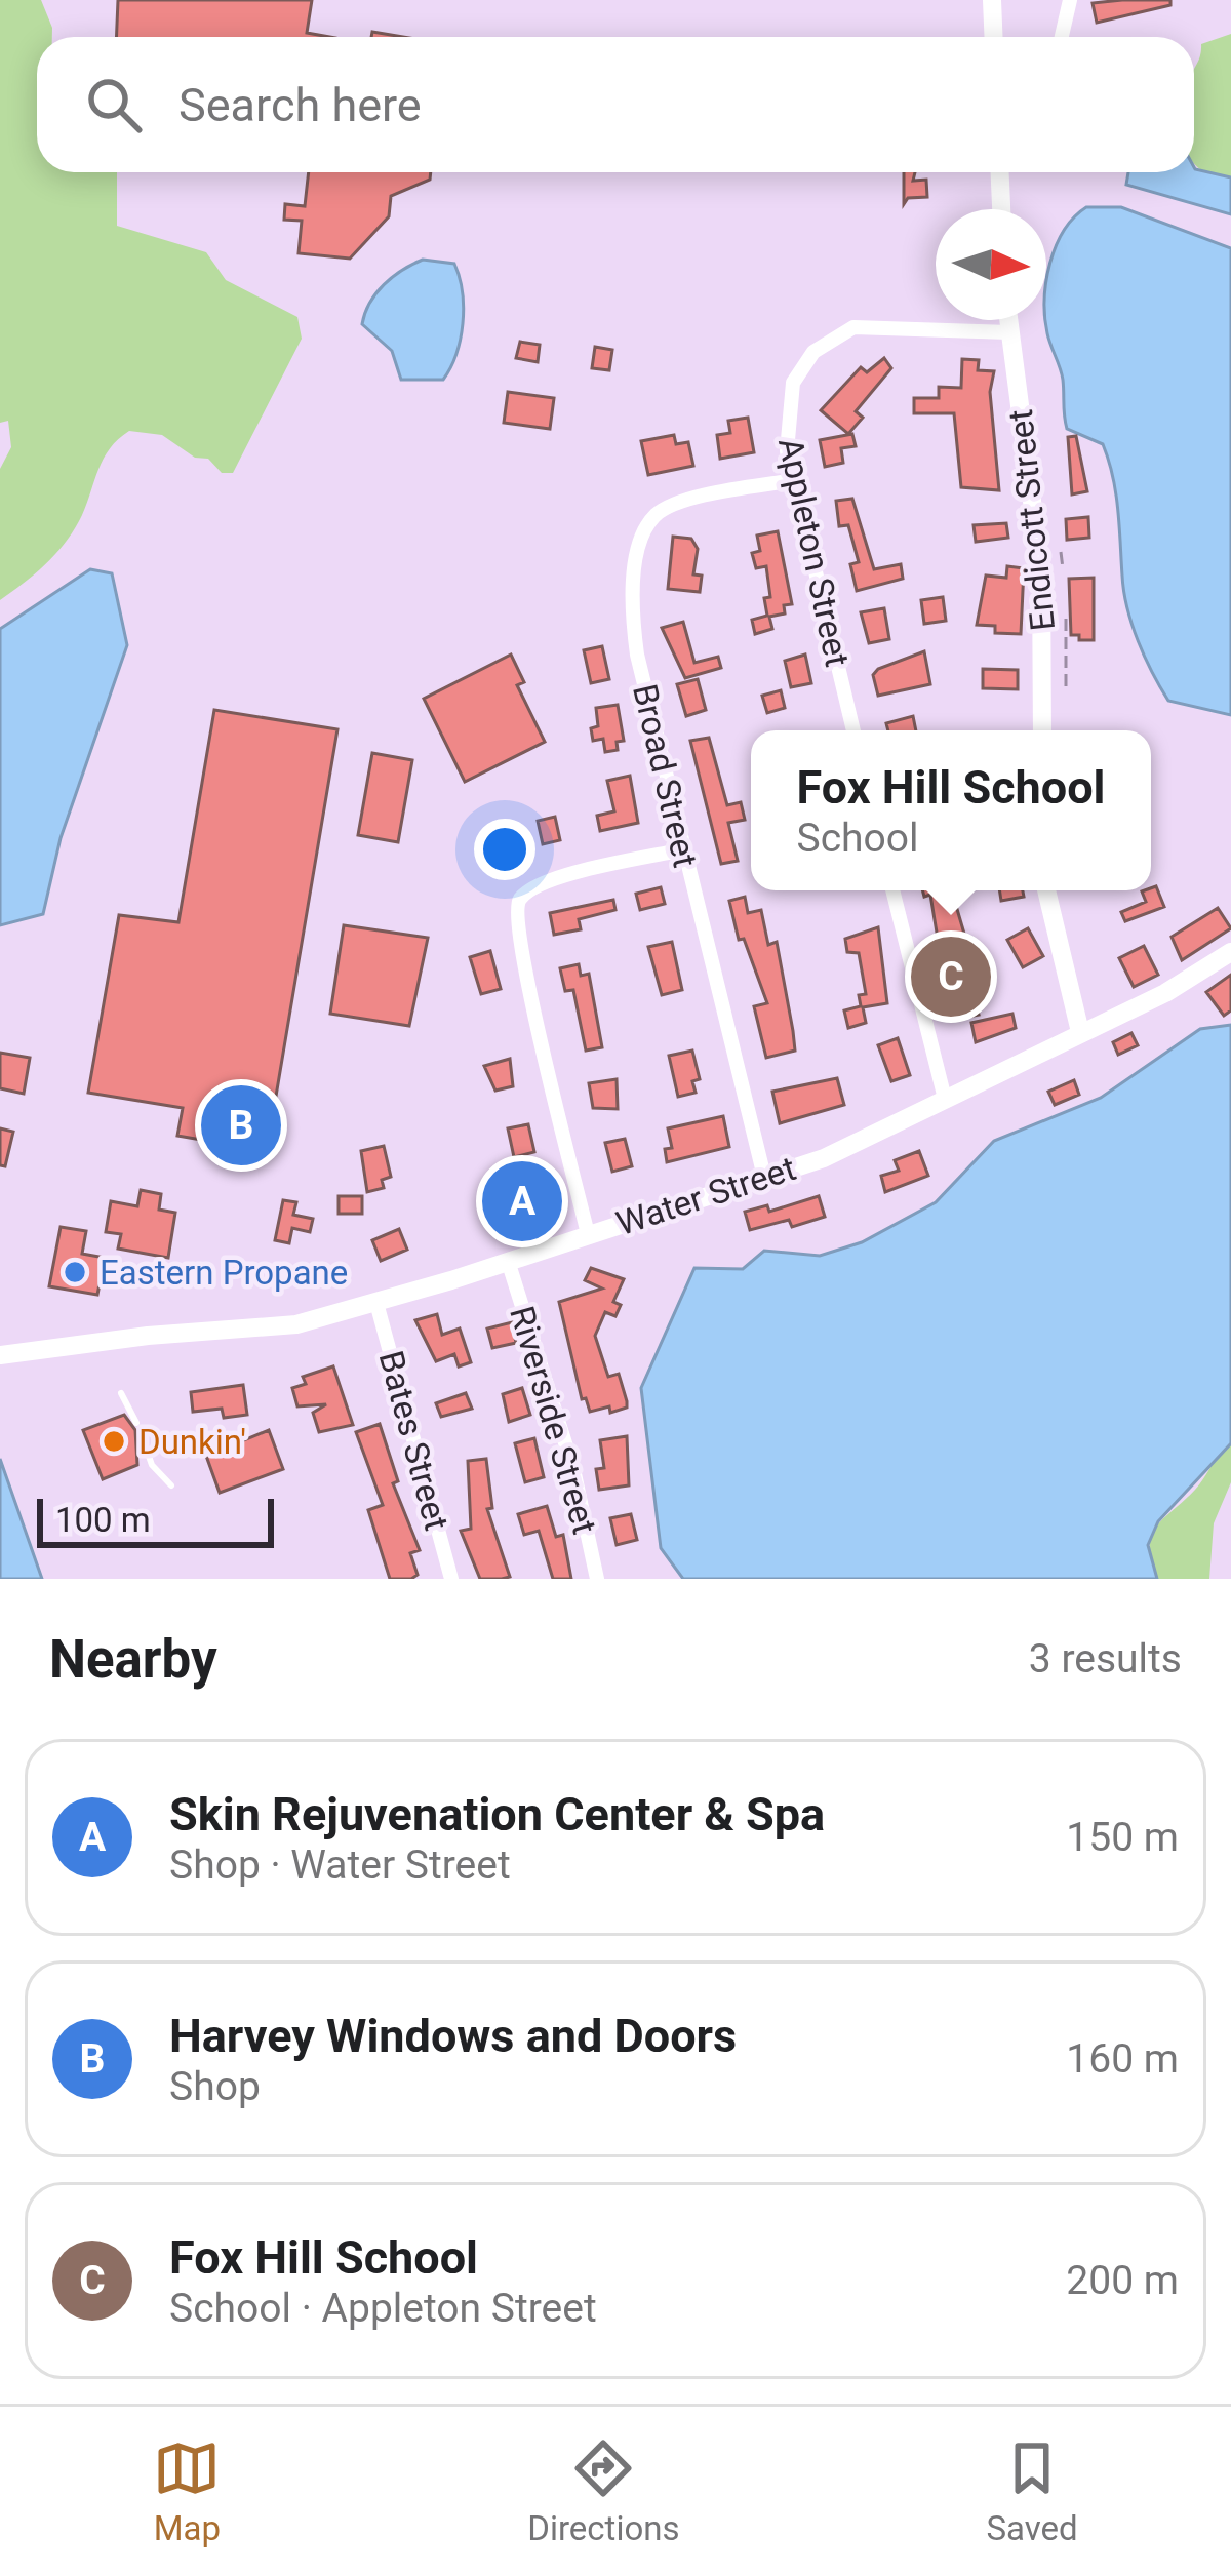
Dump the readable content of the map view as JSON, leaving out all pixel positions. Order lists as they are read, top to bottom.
{
  "streets": {
    "main road": ["Endicott Street", "Water Street"],
    "street": [
      "Appleton Street",
      "Broad Street",
      "Riverside Street",
      "Bates Street"
    ]
  },
  "crossings": [
    ["Endicott Street", "Appleton Street"],
    ["Appleton Street", "Broad Street"],
    ["Broad Street", "Water Street"],
    ["Water Street", "Riverside Street"],
    ["Water Street", "Bates Street"]
  ],
  "places": ["Eastern Propane", "Dunkin'"],
  "scale_bar": "100 m",
  "north": "right",
  "page": {
    "search": "Search here",
    "popup": ["Fox Hill School", "School"],
    "pins": ["C", "B", "A"],
    "scale": "100 m",
    "heading": ["Nearby", "3 results"],
    "list": [
      {
        "mark": "A",
        "name": "Skin Rejuvenation Center & Spa",
        "note": "Shop · Water Street",
        "value": "150 m"
      },
      {
        "mark": "B",
        "name": "Harvey Windows and Doors",
        "note": "Shop",
        "value": "160 m"
      },
      {
        "mark": "C",
        "name": "Fox Hill School",
        "note": "School · Appleton Street",
        "value": "200 m"
      }
    ],
    "nav": ["Map", "Directions", "Saved"]
  }
}
